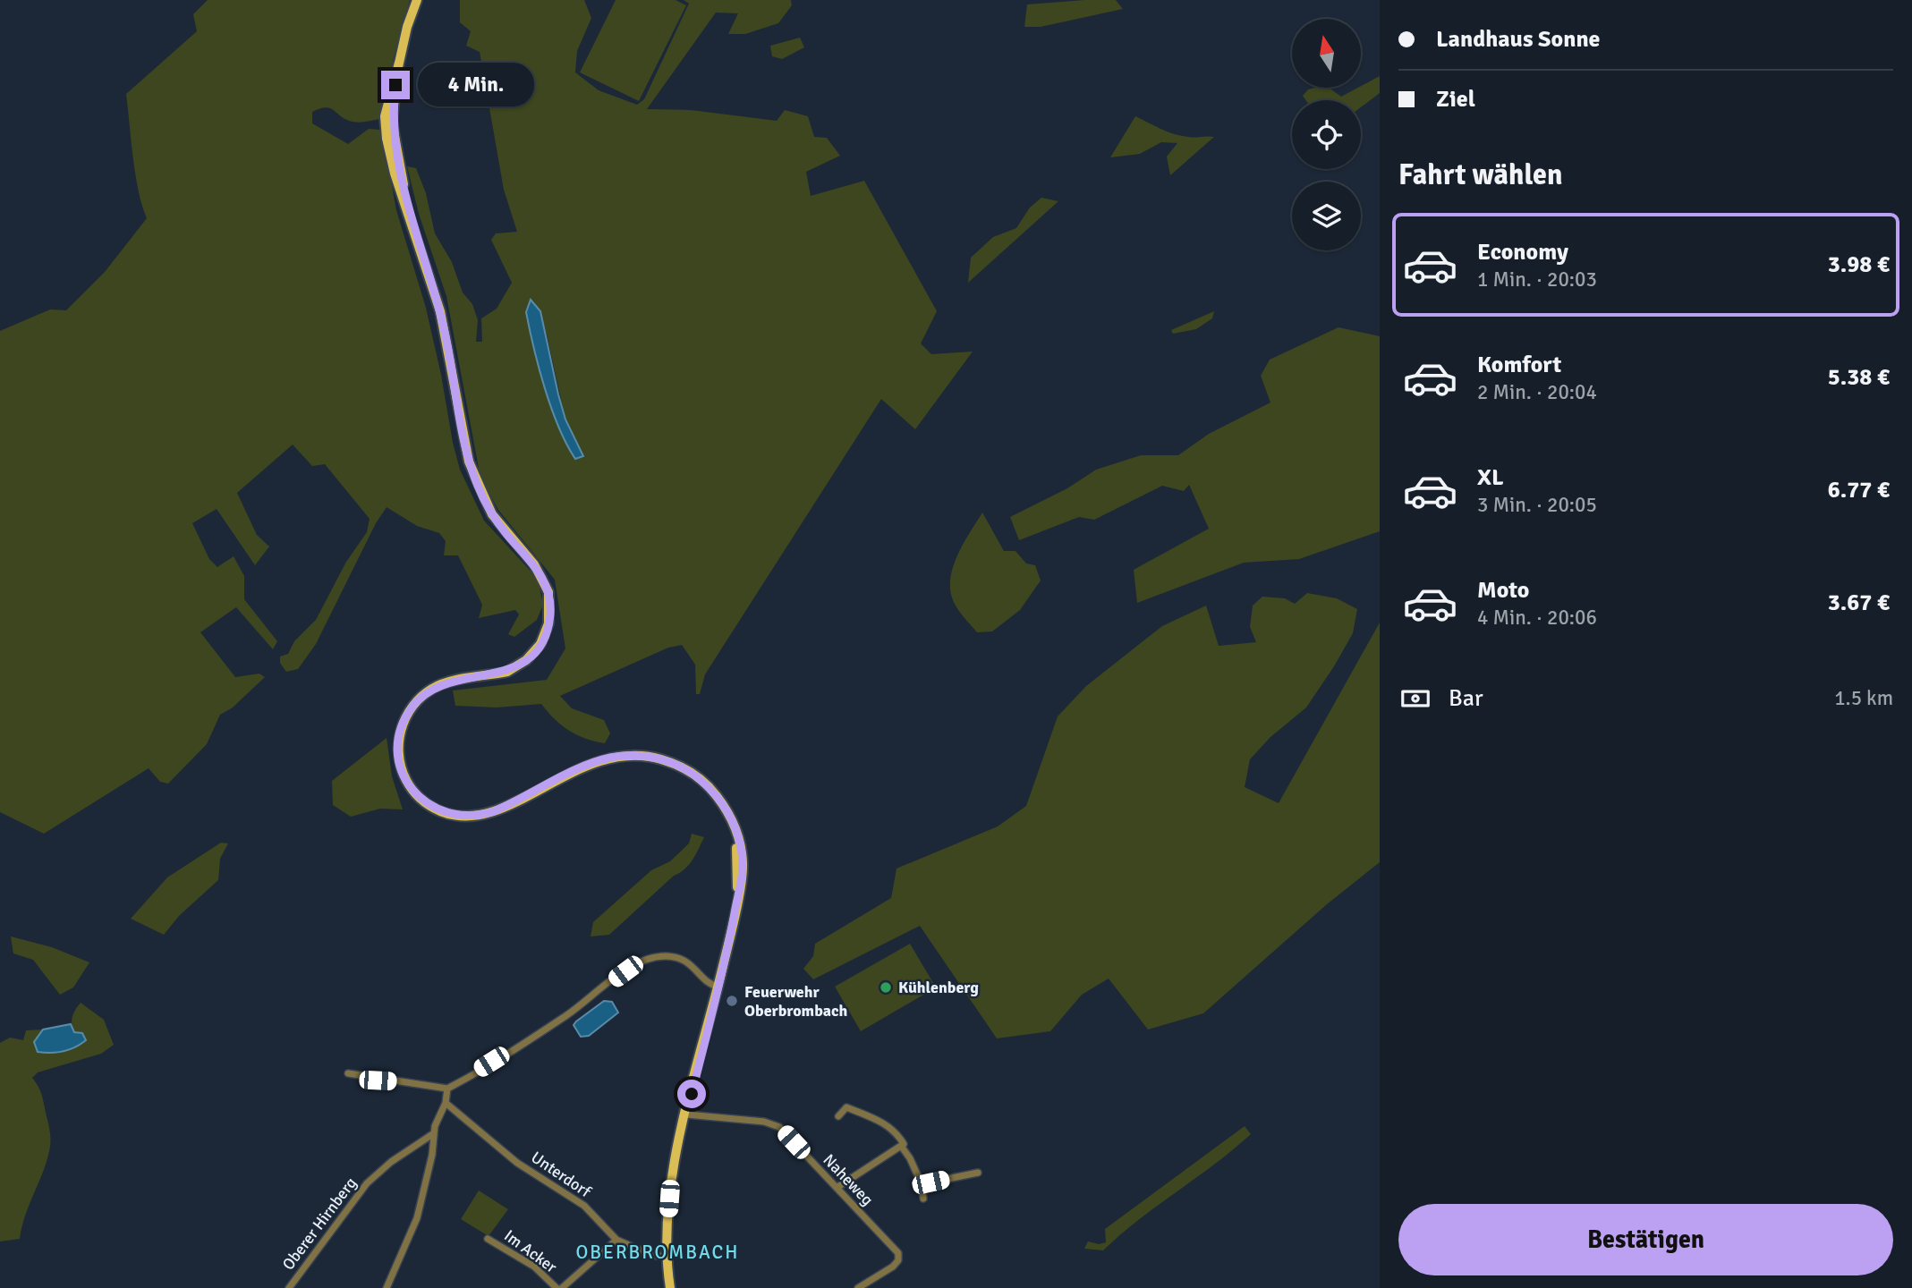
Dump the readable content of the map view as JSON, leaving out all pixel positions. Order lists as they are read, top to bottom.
{
  "streets": {
    "street": [
      "Unterdorf",
      "Naheweg",
      "Oberer Hirnberg",
      "Im Acker"
    ]
  },
  "districts": ["OBERBROMBACH"],
  "places": ["Kühlenberg", "Feuerwehr Oberbrombach"],
  "north": "top",
  "page": {
    "banner": ["Landhaus Sonne", "Ziel"],
    "bubble": "4 Min.",
    "heading": "Fahrt wählen",
    "list": [
      {
        "name": "Economy",
        "note": "1 Min. · 20:03",
        "value": "3.98 €"
      },
      {
        "name": "Komfort",
        "note": "2 Min. · 20:04",
        "value": "5.38 €"
      },
      {
        "name": "XL",
        "note": "3 Min. · 20:05",
        "value": "6.77 €"
      },
      {
        "name": "Moto",
        "note": "4 Min. · 20:06",
        "value": "3.67 €"
      }
    ],
    "pay": ["Bar", "1.5 km"],
    "buttons": "Bestätigen"
  }
}
